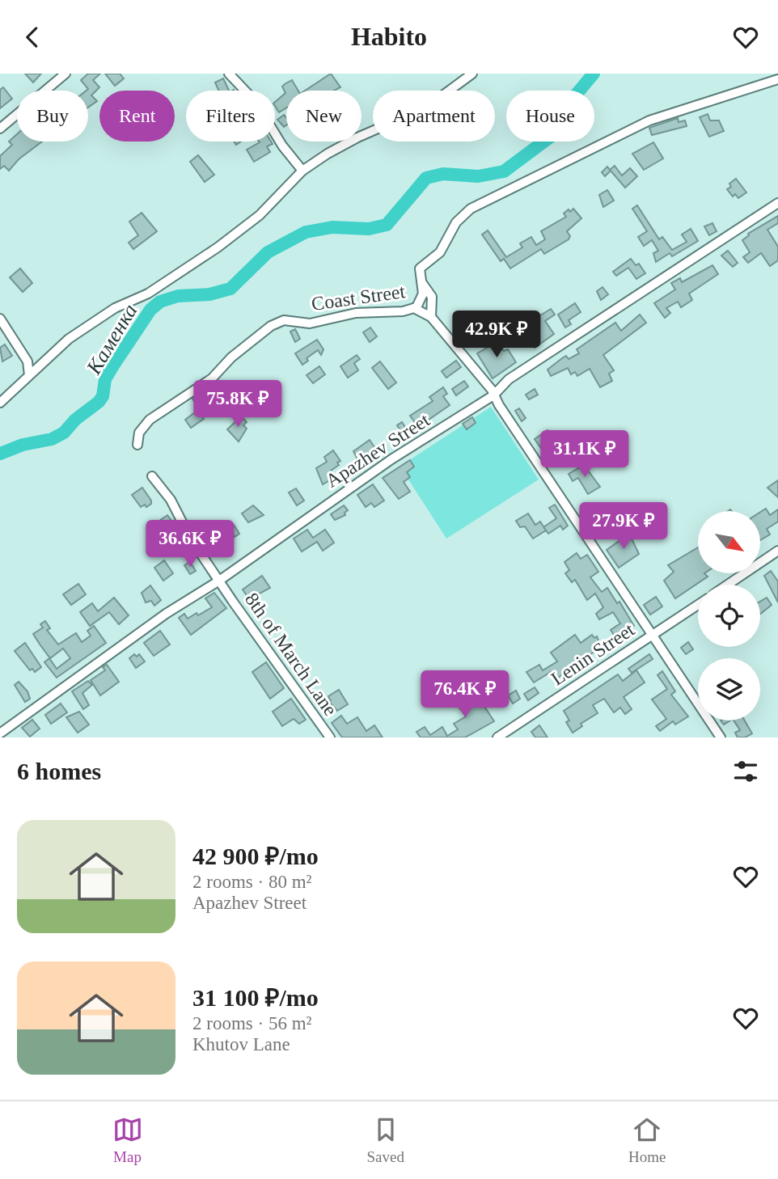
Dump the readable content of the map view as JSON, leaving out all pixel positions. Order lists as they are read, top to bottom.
{
  "streets": {
    "street": [
      "Coast Street",
      "Apazhev Street",
      "8th of March Lane",
      "Lenin Street"
    ]
  },
  "crossings": [
    ["Apazhev Street", "8th of March Lane"]
  ],
  "water": ["Каменка"],
  "north": "bottom right",
  "page": {
    "header": "Habito",
    "chip": [
      "Buy",
      "Rent",
      "Filters",
      "New",
      "Apartment",
      "House"
    ],
    "price": [
      "42.9K ₽",
      "75.8K ₽",
      "31.1K ₽",
      "27.9K ₽",
      "36.6K ₽",
      "76.4K ₽"
    ],
    "heading": "6 homes",
    "list": [
      {
        "name": "42 900 ₽/mo",
        "note": "2 rooms · 80 m² · Apazhev Street"
      },
      {
        "name": "31 100 ₽/mo",
        "note": "2 rooms · 56 m² · Khutov Lane"
      }
    ],
    "tabs": ["Map", "Saved", "Home"]
  }
}
